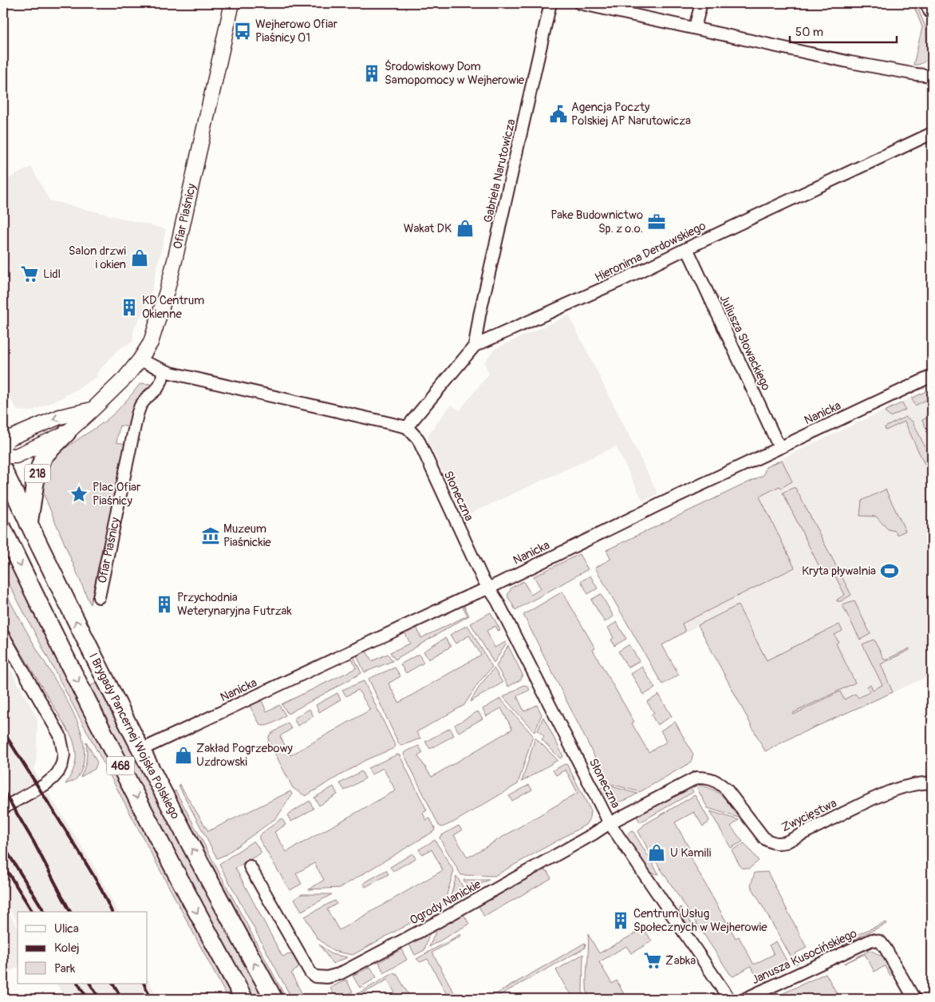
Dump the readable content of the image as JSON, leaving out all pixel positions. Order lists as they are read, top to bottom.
{
  "streets": {
    "main road": ["218", "I Brygady Pancernej Wojska Polskiego", "468"],
    "street": [
      "Gabriela Narutowicza",
      "Ofiar Piaśnicy",
      "Hieronima Derdowskiego",
      "Juliusza Słowackiego",
      "Nanicka",
      "Słoneczna",
      "Zwycięstwa",
      "Ogrody Nanickie",
      "Janusza Kusocińskiego"
    ]
  },
  "crossings": [
    ["Gabriela Narutowicza", "Hieronima Derdowskiego"],
    ["Ofiar Piaśnicy", "218"],
    ["Hieronima Derdowskiego", "Juliusza Słowackiego"],
    ["Hieronima Derdowskiego", "Słoneczna"],
    ["Juliusza Słowackiego", "Nanicka"],
    ["Nanicka", "Słoneczna"],
    ["Nanicka", "I Brygady Pancernej Wojska Polskiego"],
    ["218", "I Brygady Pancernej Wojska Polskiego"],
    ["Słoneczna", "Ogrody Nanickie"],
    ["Zwycięstwa", "Ogrody Nanickie"]
  ],
  "places": {
    "bus stop": ["Wejherowo Ofiar Piaśnicy 01"],
    "building": [
      "Środowiskowy Dom Samopomocy w Wejherowie",
      "KD Centrum Okienne",
      "Przychodnia Weterynaryjna Futrzak",
      "Centrum Usług Społecznych w Wejherowie"
    ],
    "public building": ["Agencja Poczty Polskiej AP Narutowicza"],
    "office": ["Pake Budownictwo Sp. z o.o."],
    "shop": [
      "Wakat DK",
      "Salon drzwi i okien",
      "Zakład Pogrzebowy Uzdrowski",
      "U Kamili"
    ],
    "supermarket": ["Lidl", "Żabka"],
    "place": ["Plac Ofiar Piaśnicy"],
    "museum": ["Muzeum Piaśnickie"],
    "sports": ["Kryta pływalnia"]
  },
  "legend": ["Ulica", "Kolej", "Park"],
  "scale_bar": "50 m"
}
